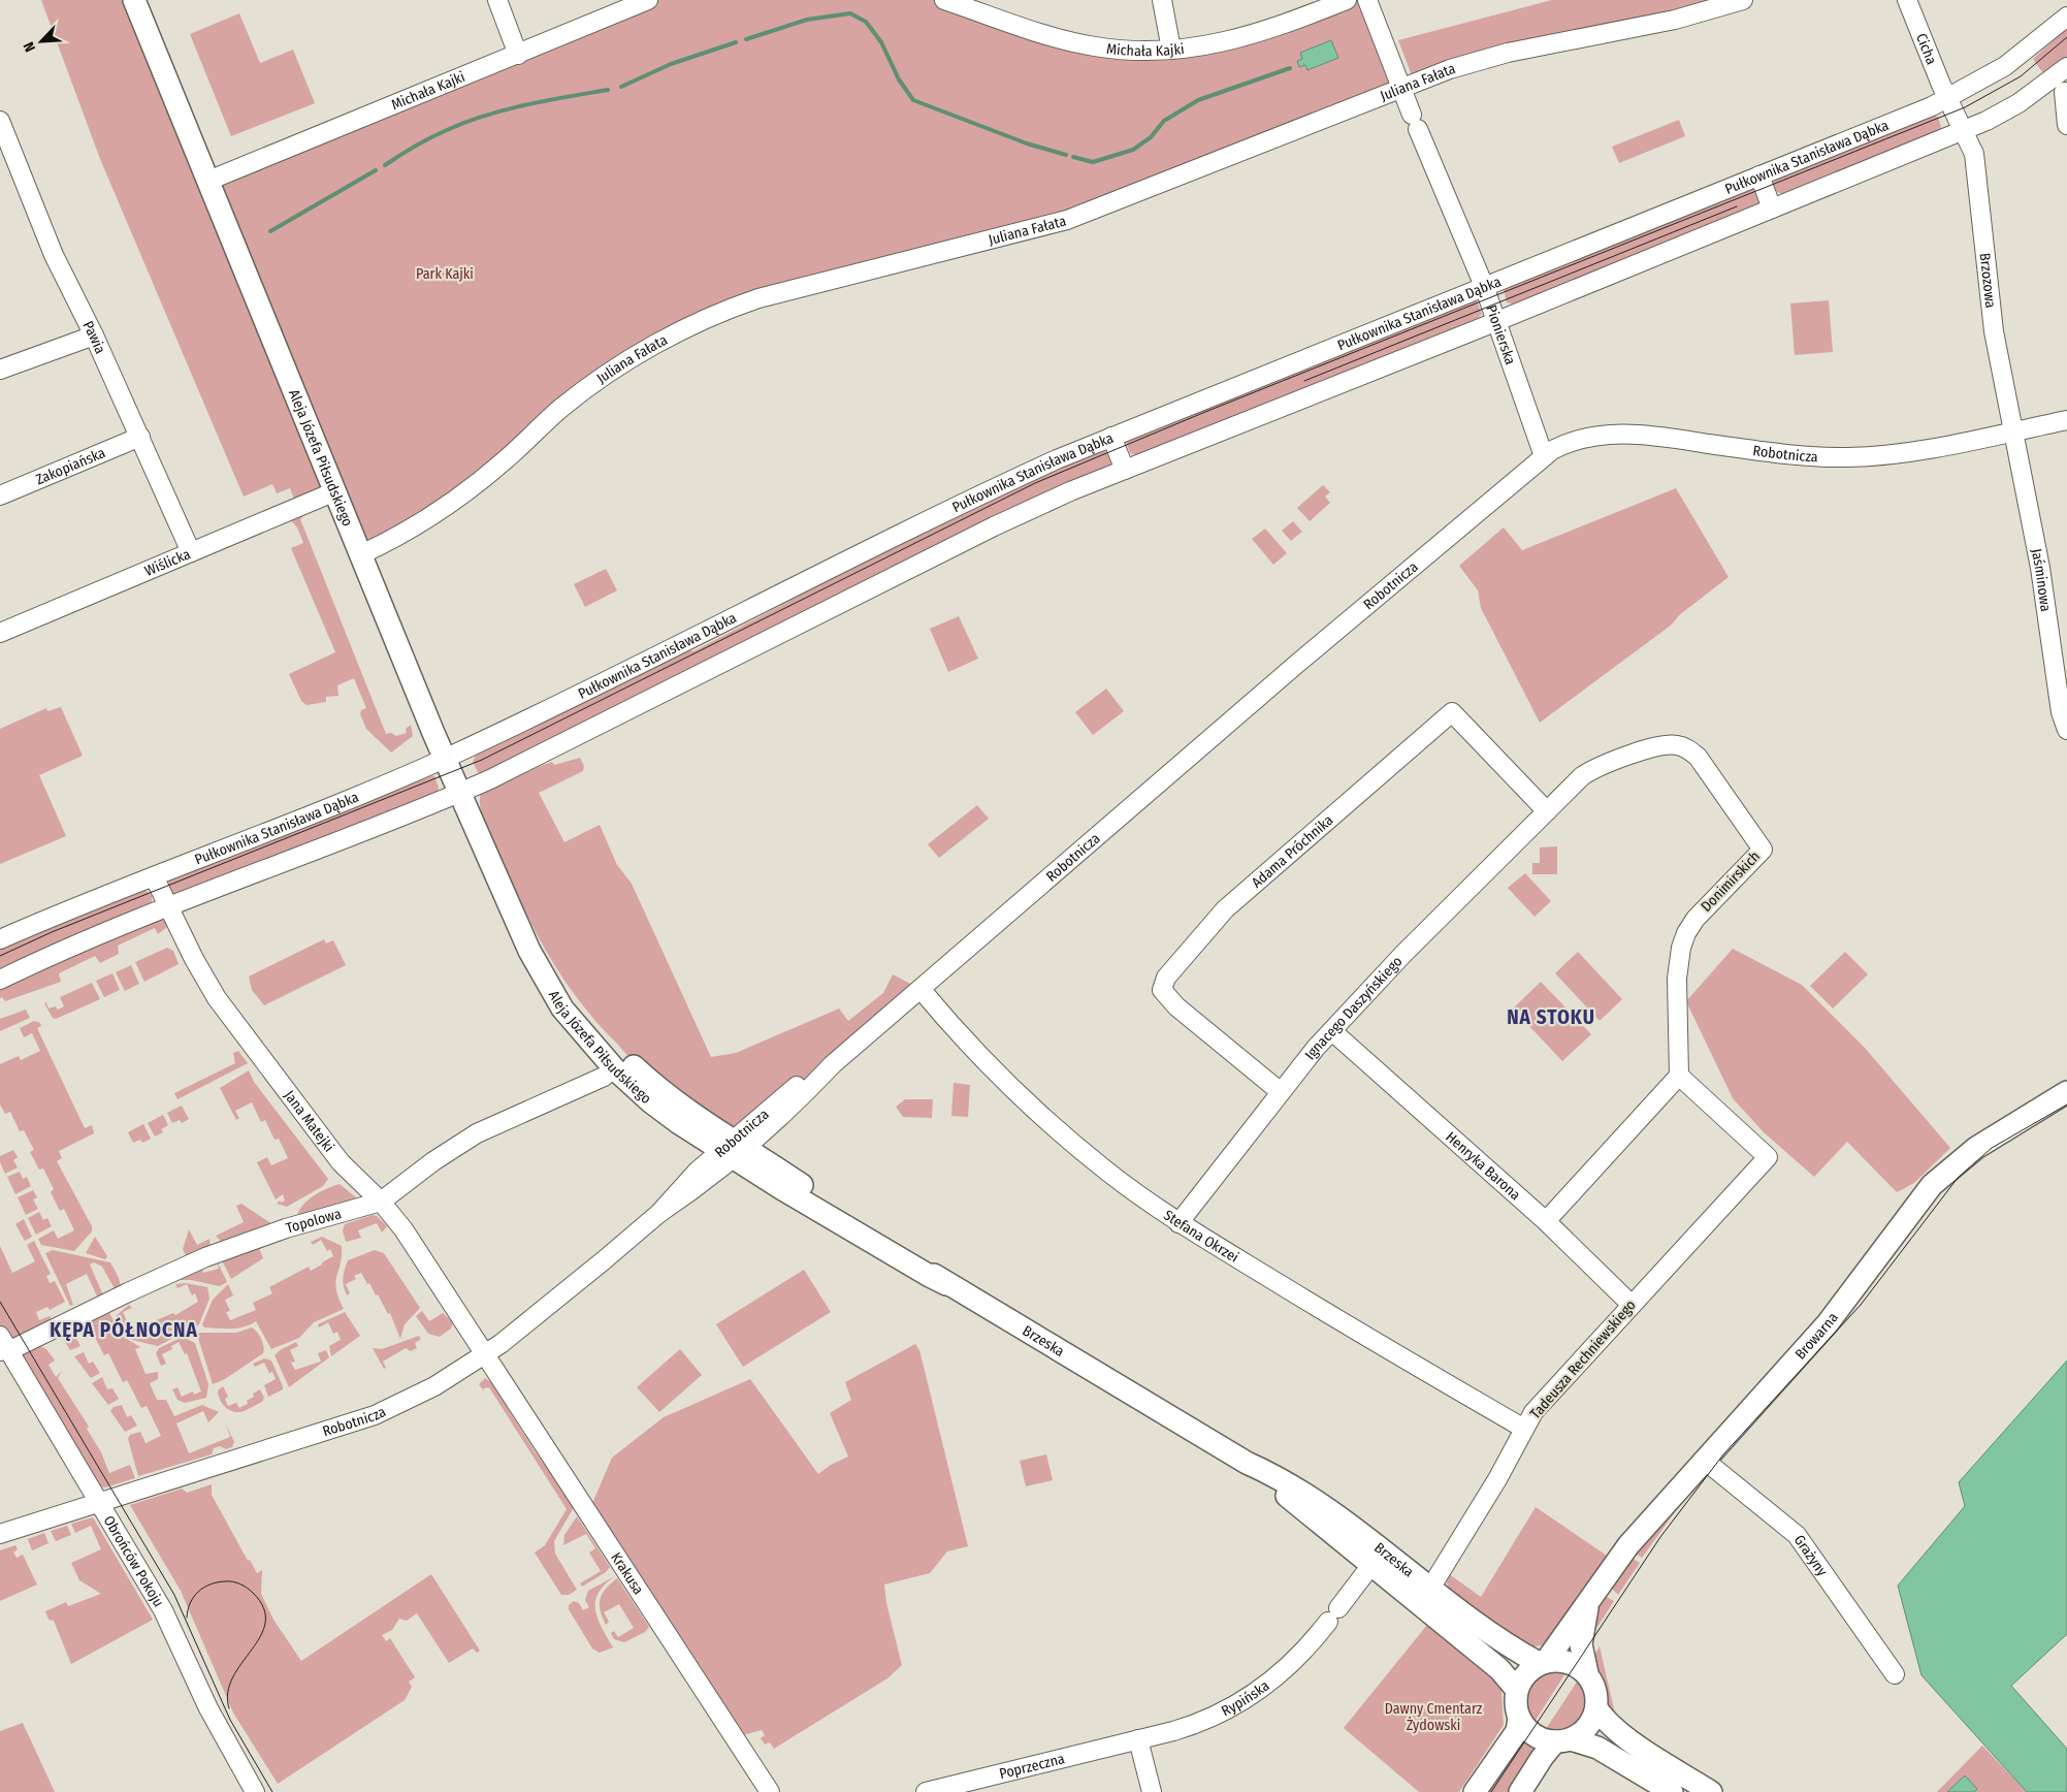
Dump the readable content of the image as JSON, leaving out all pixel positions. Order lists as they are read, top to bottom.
{
  "streets": {
    "main road": ["Aleja Józefa Piłsudskiego", "Browarna", "Brzeska"],
    "street": [
      "Michała Kajki",
      "Cicha",
      "Juliana Fałata",
      "Pułkownika Stanisława Dąbka",
      "Brzozowa",
      "Pionierska",
      "Pawia",
      "Robotnicza",
      "Zakopiańska",
      "Wiślicka",
      "Jaśminowa",
      "Adama Próchnika",
      "Donimirskich",
      "Ignacego Daszyńskiego",
      "Jana Matejki",
      "Henryka Barona",
      "Topolowa",
      "Stefana Okrzei",
      "Tadeusza Rechniewskiego",
      "Grażyny",
      "Obrońców Pokoju",
      "Krakusa",
      "Rypińska",
      "Poprzeczna"
    ]
  },
  "crossings": [
    ["Michała Kajki", "Aleja Józefa Piłsudskiego"],
    ["Cicha", "Pułkownika Stanisława Dąbka"],
    ["Cicha", "Brzozowa"],
    ["Juliana Fałata", "Pionierska"],
    ["Juliana Fałata", "Aleja Józefa Piłsudskiego"],
    ["Pułkownika Stanisława Dąbka", "Pionierska"],
    ["Pułkownika Stanisława Dąbka", "Aleja Józefa Piłsudskiego"],
    ["Pułkownika Stanisława Dąbka", "Jana Matejki"],
    ["Brzozowa", "Robotnicza"],
    ["Brzozowa", "Jaśminowa"],
    ["Pionierska", "Robotnicza"],
    ["Pawia", "Zakopiańska"],
    ["Pawia", "Wiślicka"],
    ["Robotnicza", "Aleja Józefa Piłsudskiego"],
    ["Robotnicza", "Jaśminowa"],
    ["Robotnicza", "Jana Matejki"],
    ["Robotnicza", "Stefana Okrzei"],
    ["Robotnicza", "Brzeska"],
    ["Robotnicza", "Obrońców Pokoju"],
    ["Robotnicza", "Krakusa"],
    ["Aleja Józefa Piłsudskiego", "Wiślicka"],
    ["Aleja Józefa Piłsudskiego", "Topolowa"],
    ["Aleja Józefa Piłsudskiego", "Brzeska"],
    ["Adama Próchnika", "Donimirskich"],
    ["Adama Próchnika", "Ignacego Daszyńskiego"],
    ["Donimirskich", "Ignacego Daszyńskiego"],
    ["Donimirskich", "Tadeusza Rechniewskiego"],
    ["Ignacego Daszyńskiego", "Henryka Barona"],
    ["Ignacego Daszyńskiego", "Stefana Okrzei"],
    ["Jana Matejki", "Topolowa"],
    ["Jana Matejki", "Krakusa"],
    ["Henryka Barona", "Tadeusza Rechniewskiego"],
    ["Topolowa", "Obrońców Pokoju"],
    ["Stefana Okrzei", "Tadeusza Rechniewskiego"],
    ["Browarna", "Brzeska"],
    ["Browarna", "Grażyny"],
    ["Brzeska", "Tadeusza Rechniewskiego"],
    ["Brzeska", "Rypińska"],
    ["Rypińska", "Poprzeczna"]
  ],
  "districts": ["NA STOKU", "KĘPA PÓŁNOCNA"],
  "parks": ["Park Kajki", "Dawny Cmentarz Żydowski"],
  "north": "bottom left"
}
